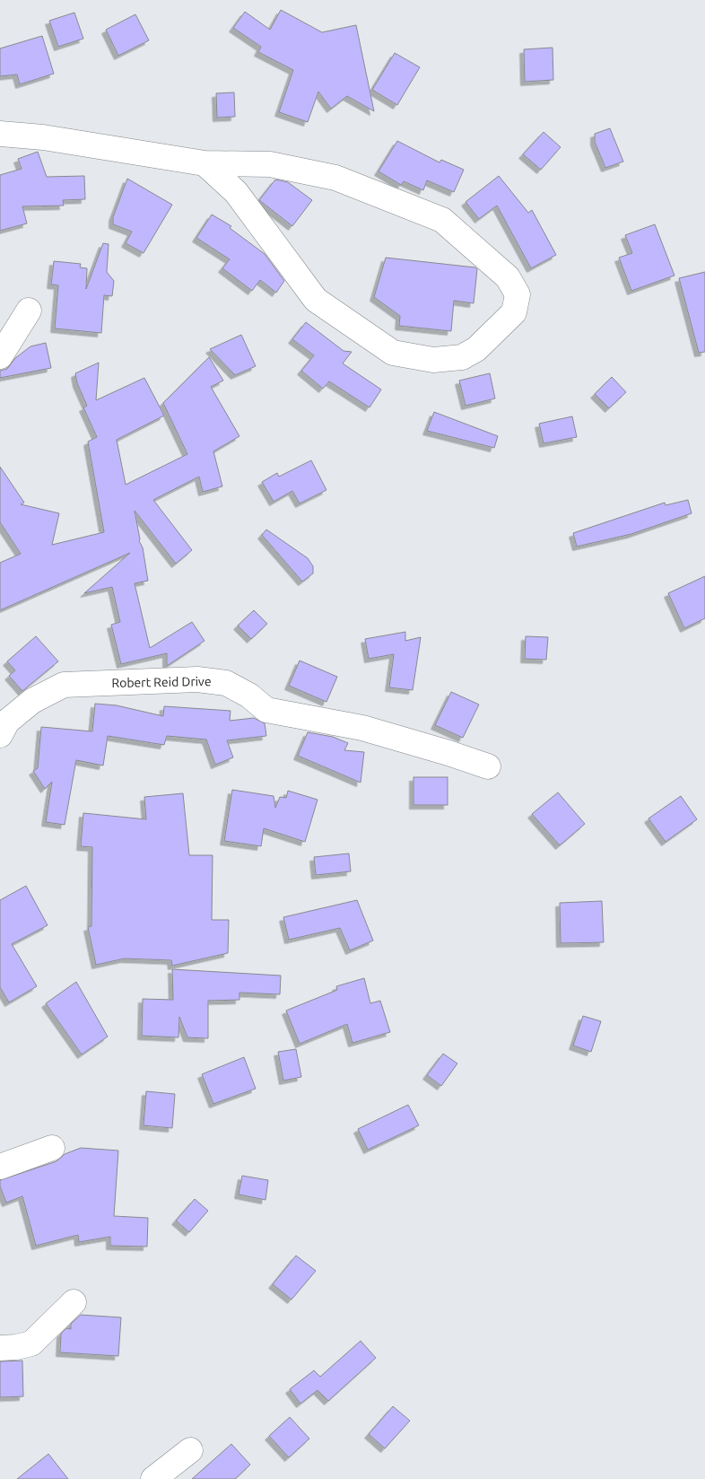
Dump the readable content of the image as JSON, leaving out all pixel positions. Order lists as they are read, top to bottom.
{
  "streets": {
    "street": ["Robert Reid Drive"]
  }
}
